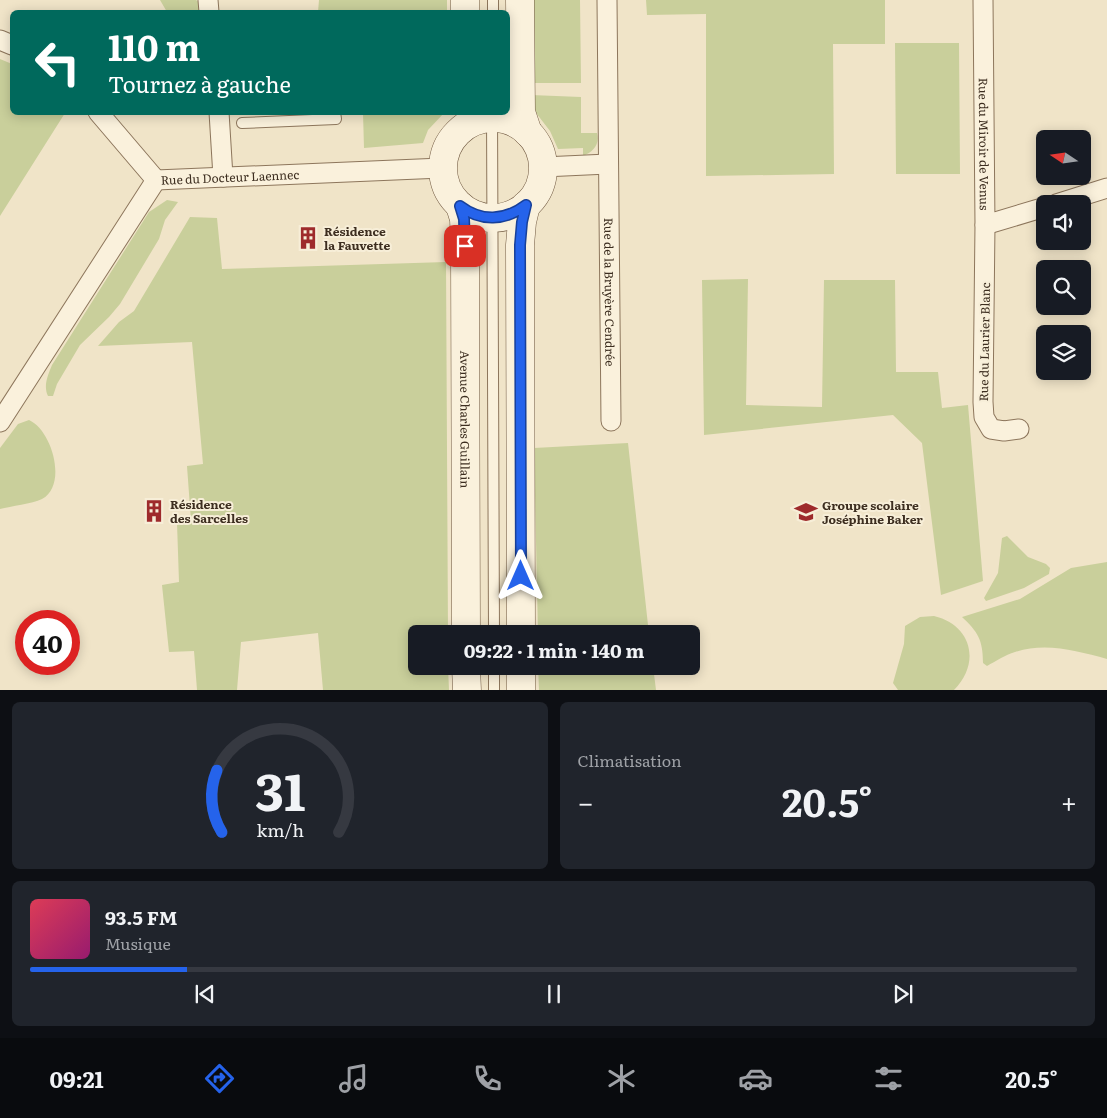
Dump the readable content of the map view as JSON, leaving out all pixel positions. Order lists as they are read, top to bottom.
{
  "streets": {
    "street": [
      "Rue du Miroir de Venus",
      "Rue du Docteur Laennec",
      "Rue de la Bruyère Cendrée",
      "Rue du Laurier Blanc",
      "Avenue Charles Guillain"
    ]
  },
  "crossings": [
    ["Rue du Miroir de Venus", "Rue du Laurier Blanc"]
  ],
  "places": {
    "building": ["Résidence la Fauvette", "Résidence des Sarcelles"],
    "school or university": ["Groupe scolaire Joséphine Baker"]
  },
  "north": "left",
  "page": {
    "turn": ["110 m", "Tournez à gauche"],
    "limit": "40",
    "trip": "09:22 · 1 min · 140 m",
    "tile": "Climatisation",
    "heat": ["−", "20.5°", "+"],
    "song": ["93.5 FM", "Musique"],
    "tabs": ["09:21", "20.5°"],
    "gauge": ["31", "km/h"]
  }
}
